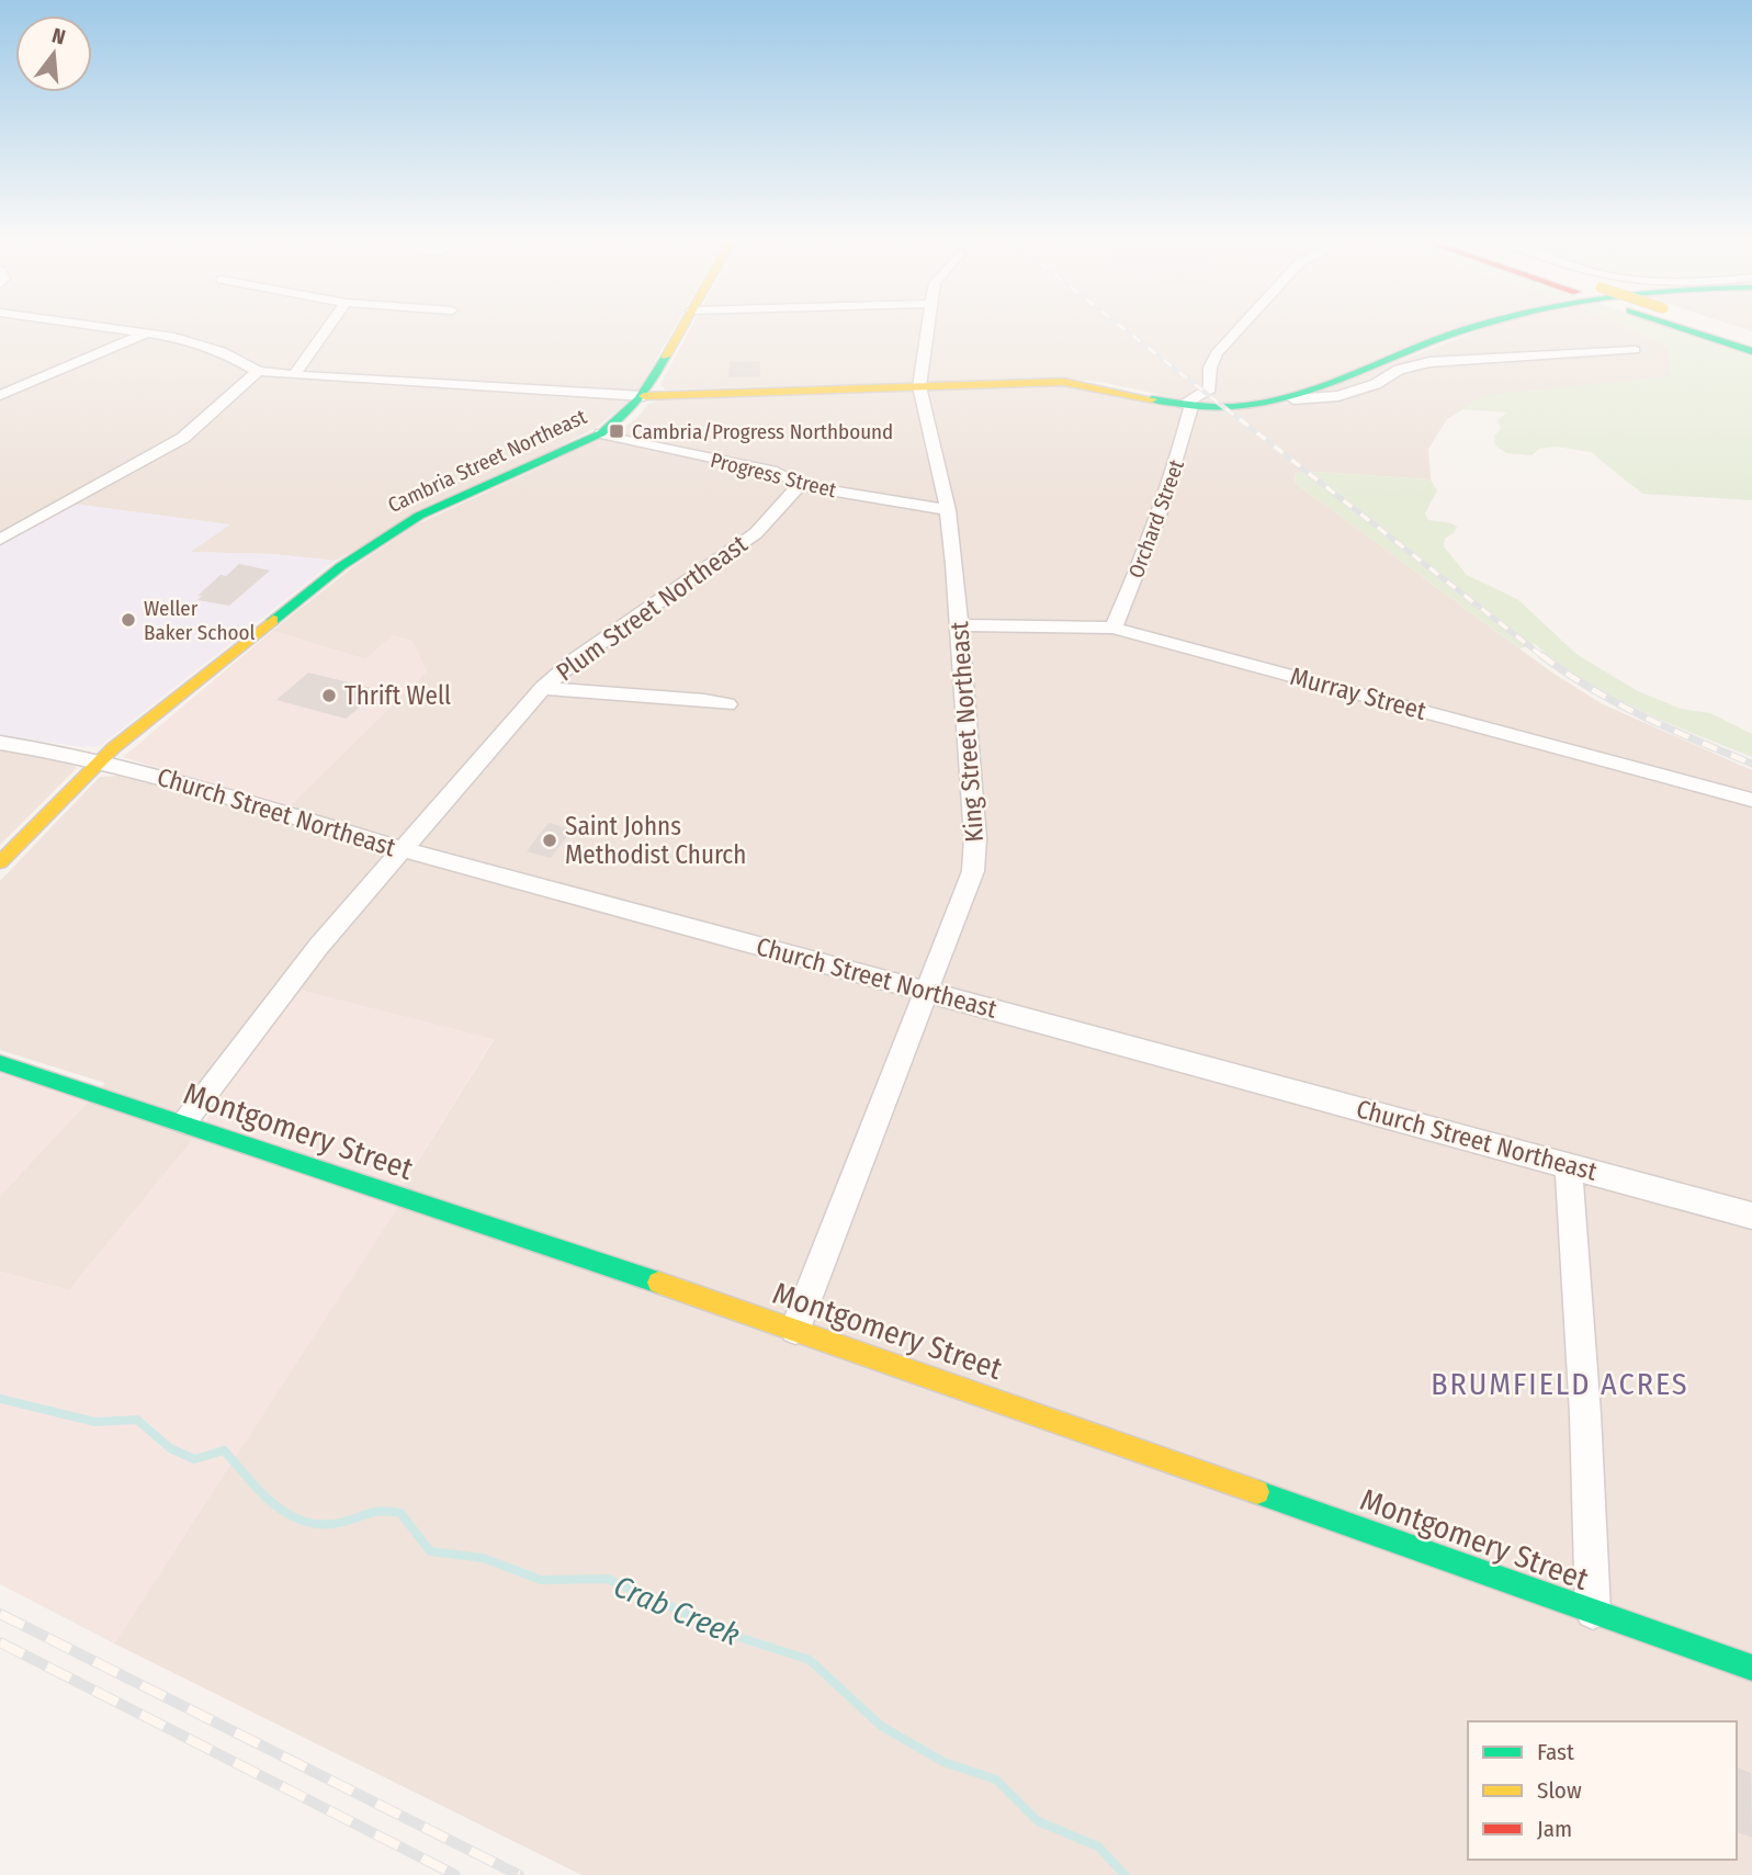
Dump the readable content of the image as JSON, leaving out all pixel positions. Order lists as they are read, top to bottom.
{
  "streets": {
    "main road": ["Cambria Street Northeast", "Montgomery Street"],
    "street": [
      "Progress Street",
      "Orchard Street",
      "Plum Street Northeast",
      "Murray Street",
      "King Street Northeast",
      "Church Street Northeast"
    ]
  },
  "crossings": [
    ["Cambria Street Northeast", "Progress Street"],
    ["Cambria Street Northeast", "Church Street Northeast"],
    ["Progress Street", "Plum Street Northeast"],
    ["Progress Street", "King Street Northeast"],
    ["Orchard Street", "Murray Street"],
    ["Plum Street Northeast", "Church Street Northeast"],
    ["Plum Street Northeast", "Montgomery Street"],
    ["Murray Street", "King Street Northeast"],
    ["King Street Northeast", "Church Street Northeast"],
    ["King Street Northeast", "Montgomery Street"]
  ],
  "districts": ["BRUMFIELD ACRES"],
  "water": ["Crab Creek"],
  "places": {
    "transit": ["Cambria/Progress Northbound"],
    "other": ["Weller Baker School", "Thrift Well", "Saint Johns Methodist Church"]
  },
  "legend": ["Fast", "Slow", "Jam"],
  "north": "top"
}
